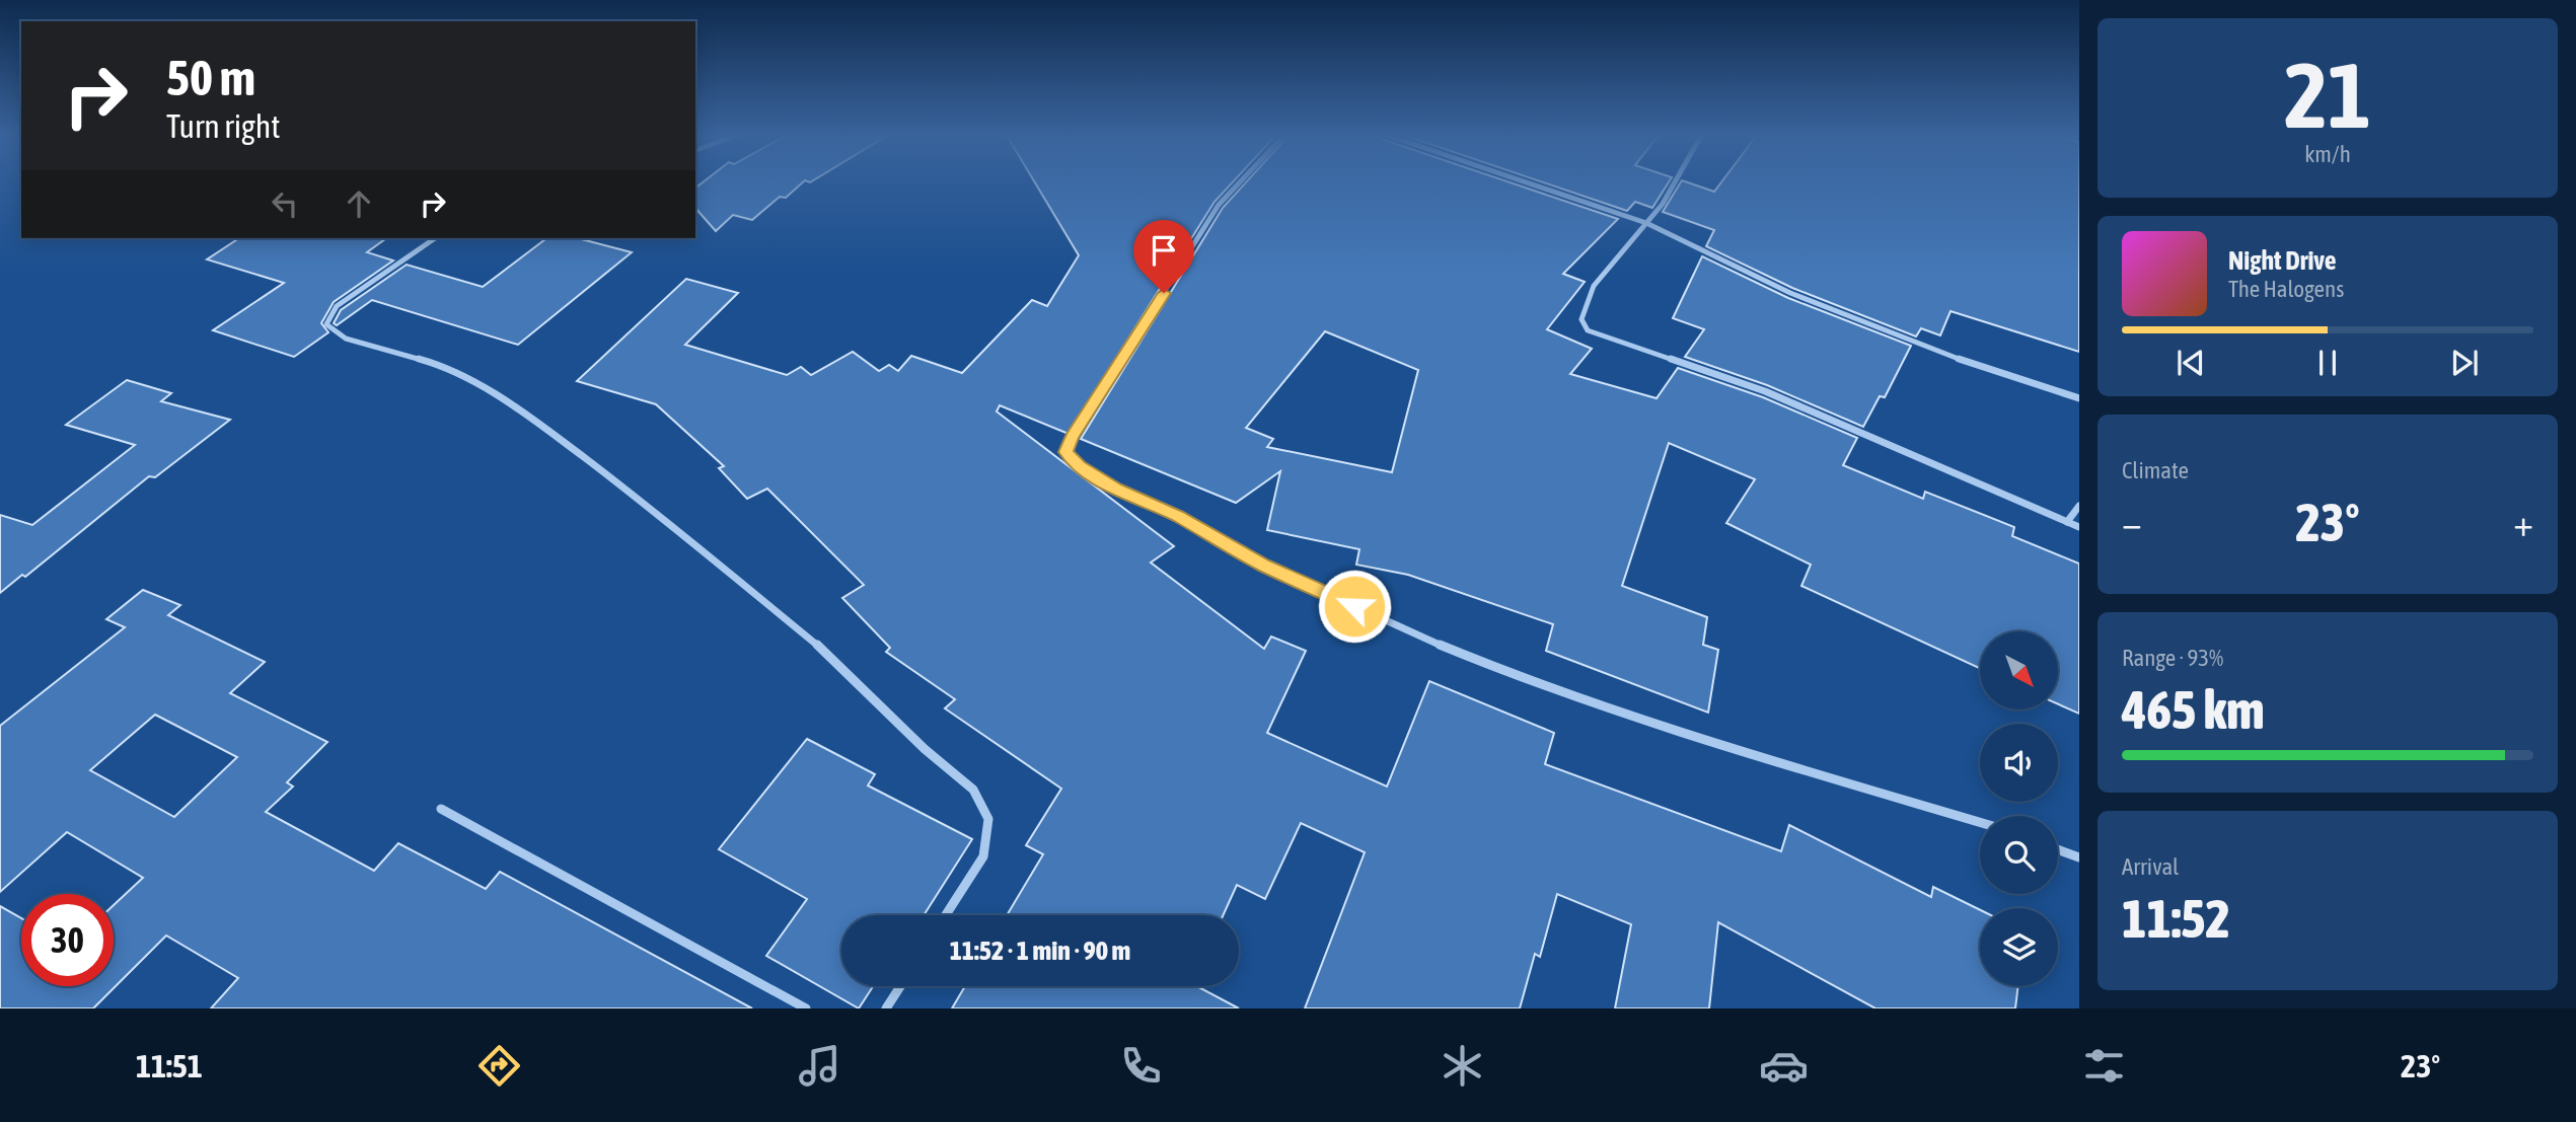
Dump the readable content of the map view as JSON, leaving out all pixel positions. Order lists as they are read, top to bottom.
{
  "north": "bottom right",
  "page": {
    "tile": [
      ["21", "km/h"],
      "Climate",
      ["Range · 93%", "465 km"],
      ["Arrival", "11:52"]
    ],
    "turn": ["50 m", "Turn right"],
    "song": ["Night Drive", "The Halogens"],
    "heat": ["−", "23°", "+"],
    "limit": "30",
    "trip": "11:52 · 1 min · 90 m",
    "tabs": ["11:51", "23°"]
  }
}
